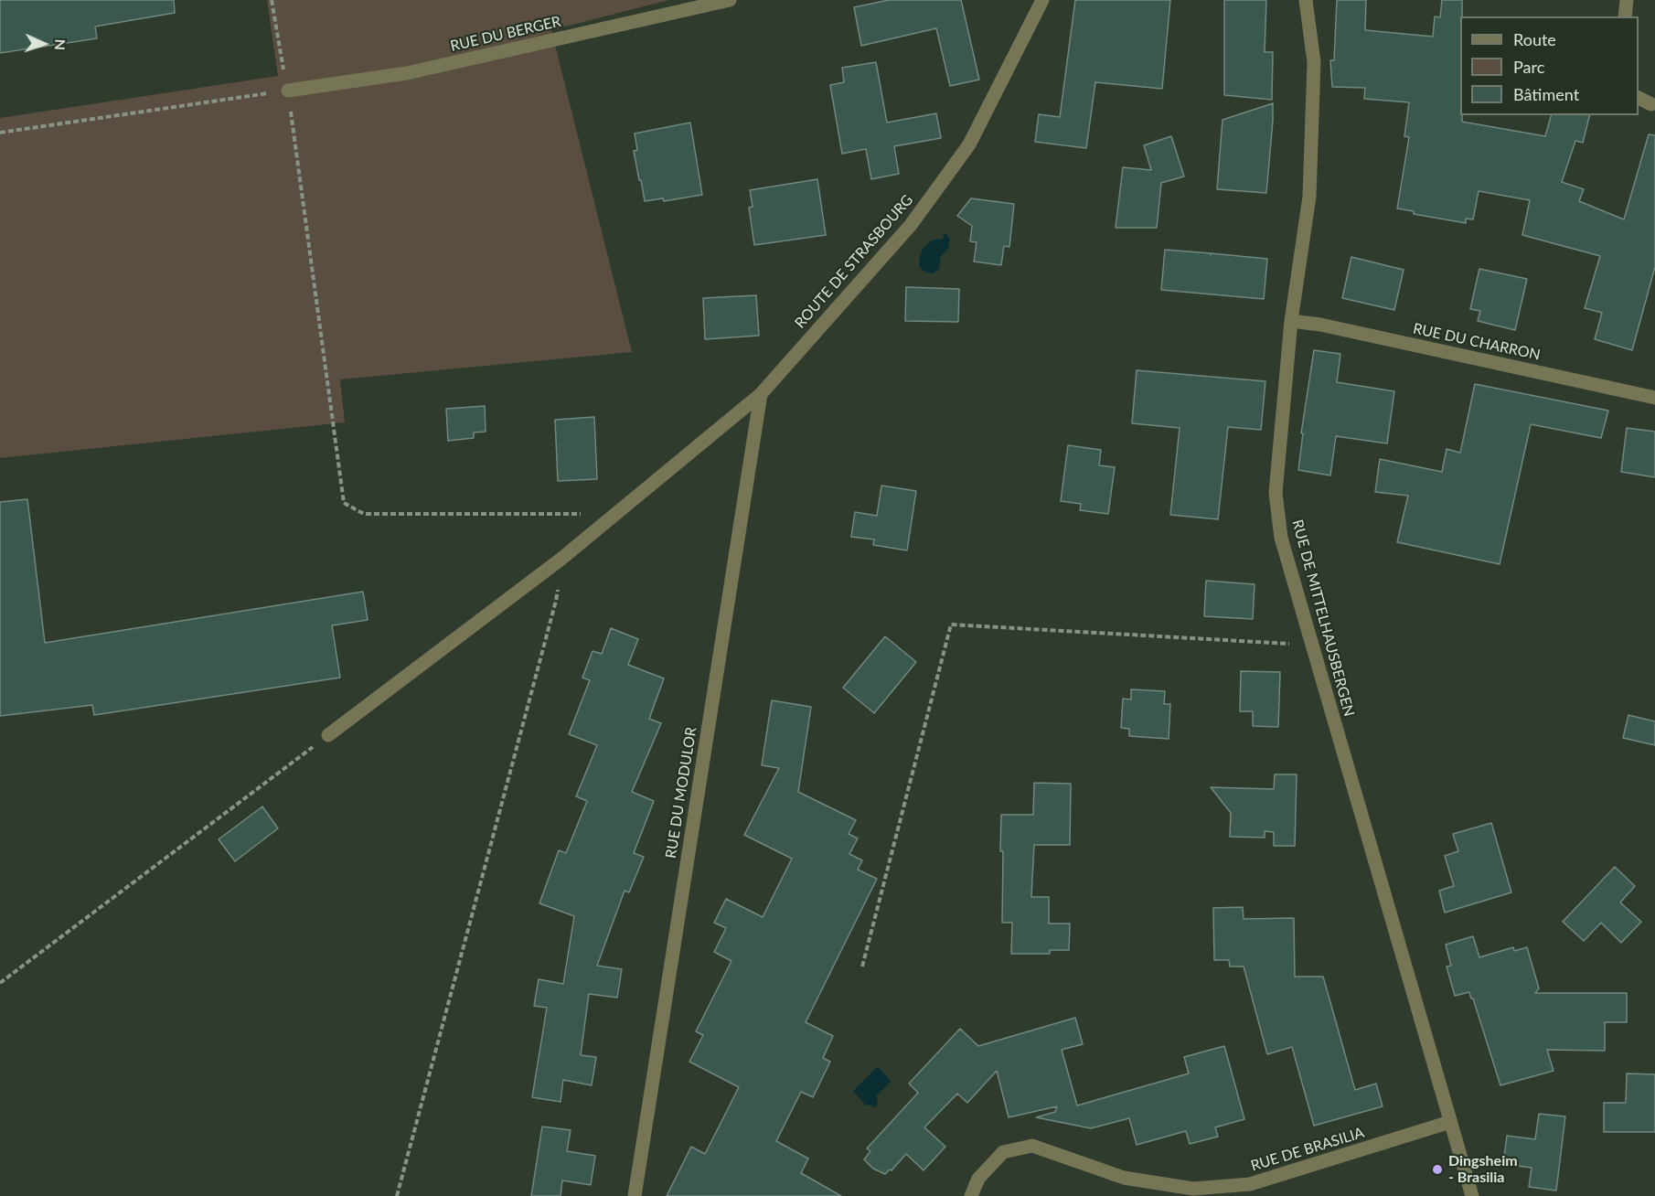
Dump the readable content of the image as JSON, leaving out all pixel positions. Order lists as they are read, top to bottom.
{
  "streets": {
    "street": [
      "RUE DU BERGER",
      "ROUTE DE STRASBOURG",
      "RUE DU CHARRON",
      "RUE DE MITTELHAUSBERGEN",
      "RUE DU MODULOR",
      "RUE DE BRASILIA"
    ]
  },
  "crossings": [
    ["ROUTE DE STRASBOURG", "RUE DU MODULOR"],
    ["RUE DU CHARRON", "RUE DE MITTELHAUSBERGEN"],
    ["RUE DE MITTELHAUSBERGEN", "RUE DE BRASILIA"]
  ],
  "places": ["Dingsheim - Brasilia"],
  "legend": ["Route", "Parc", "Bâtiment"],
  "north": "right"
}
